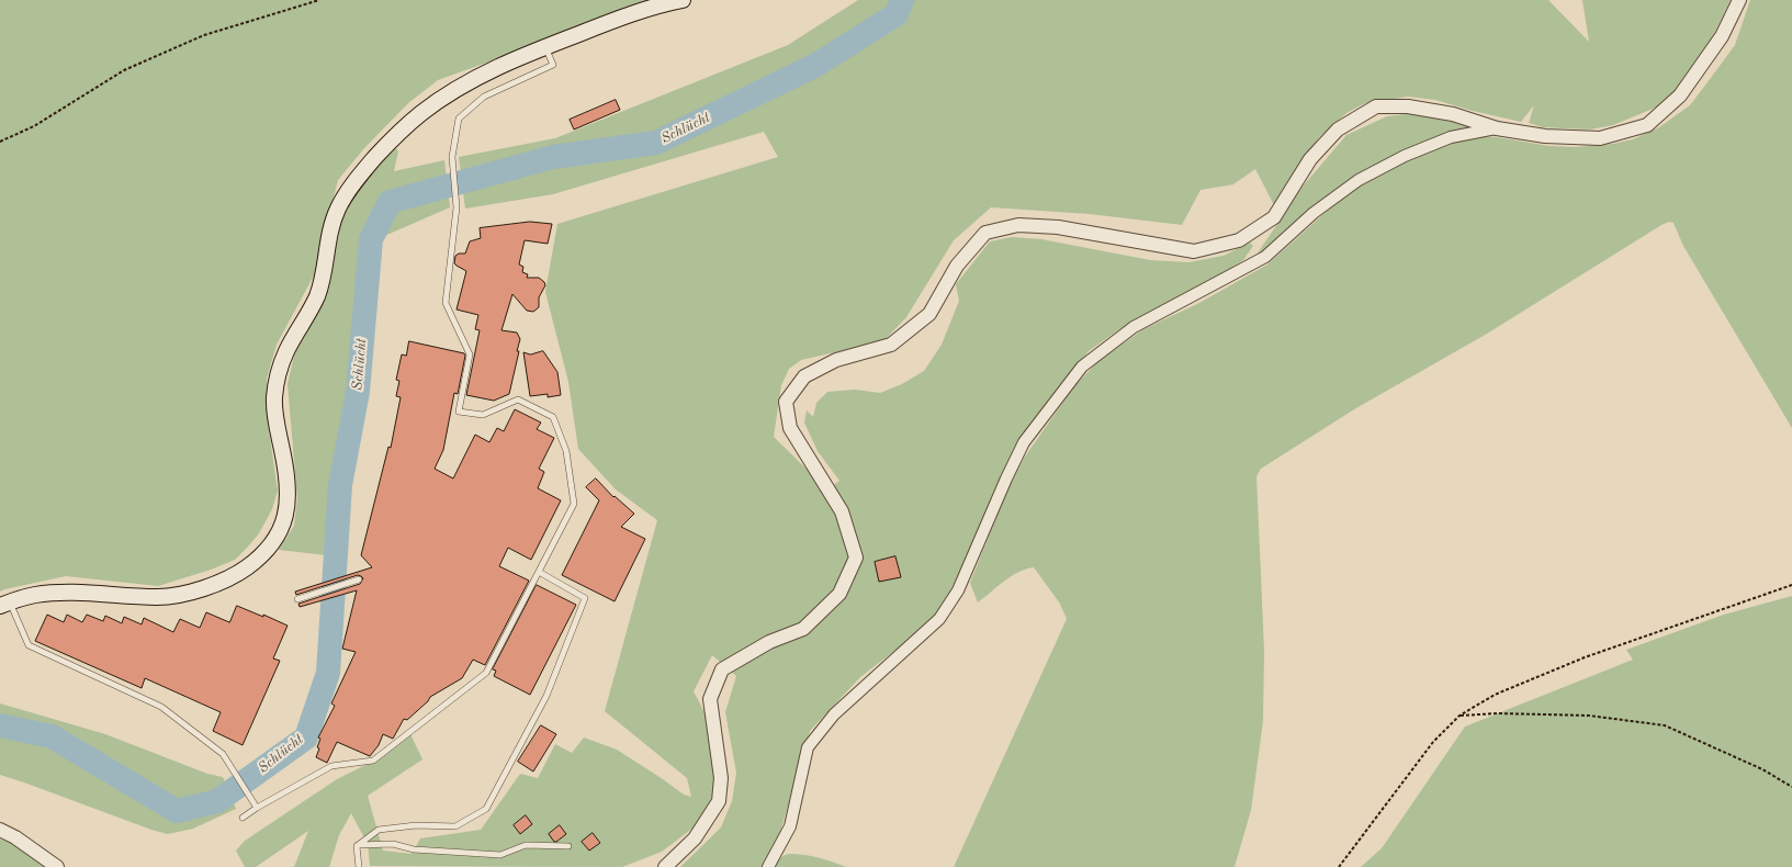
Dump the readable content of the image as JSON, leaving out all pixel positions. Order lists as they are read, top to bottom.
{
  "water": ["Schlücht"]
}
